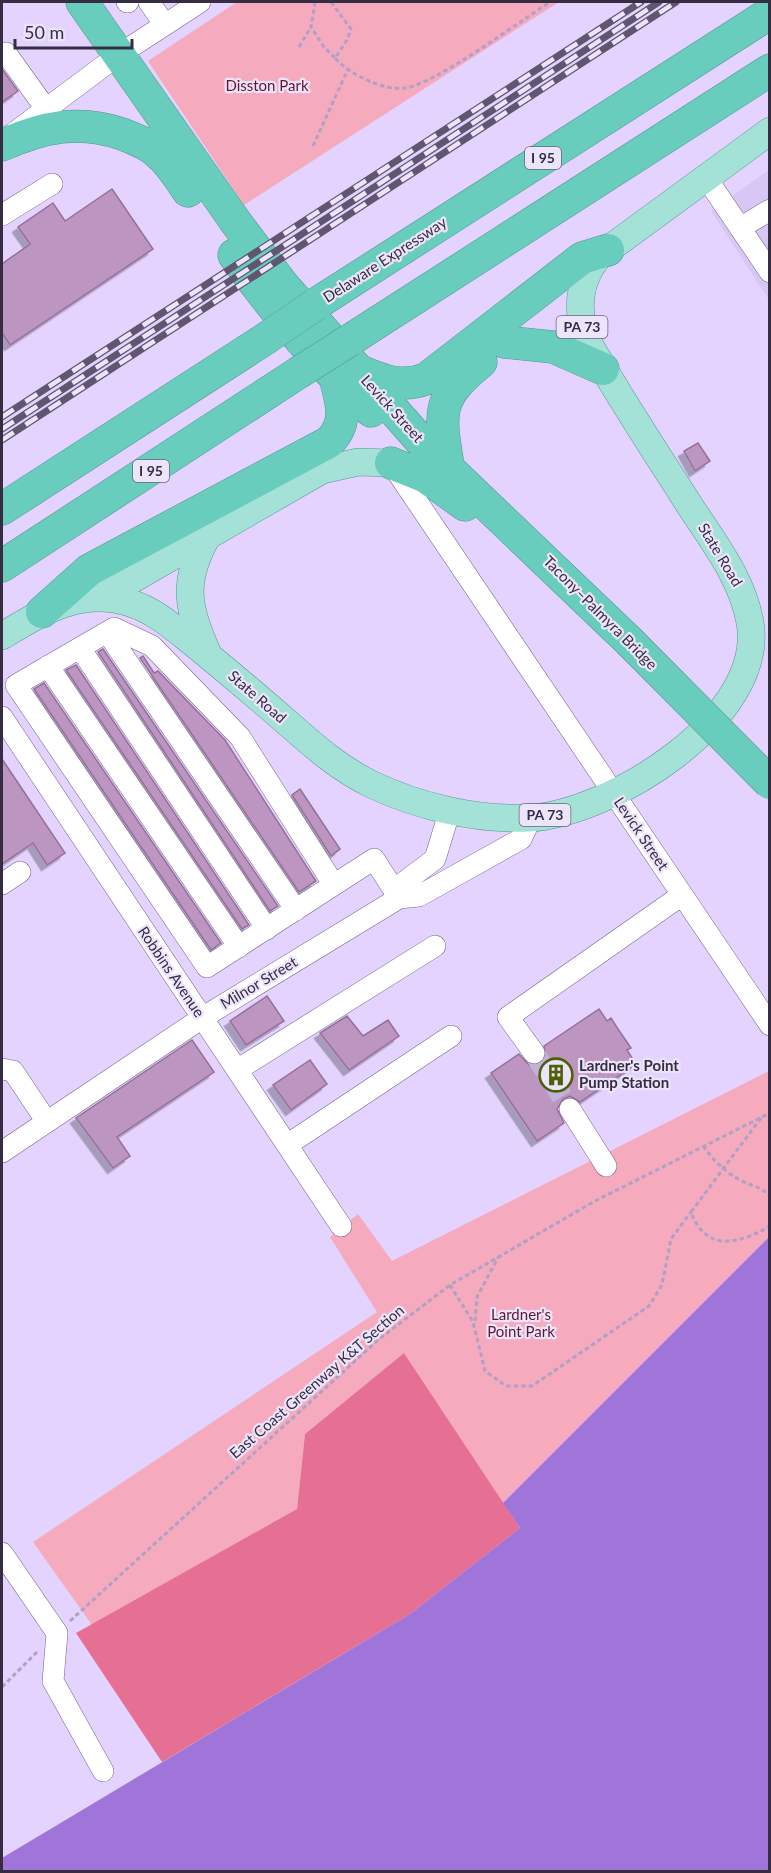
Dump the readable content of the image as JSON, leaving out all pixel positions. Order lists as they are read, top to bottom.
{
  "streets": {
    "highway": [
      "I 95",
      "Delaware Expressway",
      "PA 73",
      "Levick Street",
      "Tacony–Palmyra Bridge"
    ],
    "main road": ["State Road"],
    "street": ["Robbins Avenue", "Milnor Street"],
    "path": ["East Coast Greenway K&T Section"]
  },
  "crossings": [
    ["I 95", "Levick Street"],
    ["PA 73", "Levick Street"],
    ["PA 73", "State Road"],
    ["PA 73", "Tacony–Palmyra Bridge"],
    ["Levick Street", "State Road"],
    ["Levick Street", "Tacony–Palmyra Bridge"],
    ["State Road", "Milnor Street"],
    ["Robbins Avenue", "Milnor Street"]
  ],
  "parks": ["Disston Park", "Lardner's Point Park"],
  "places": {
    "building": ["Lardner's Point Pump Station"]
  },
  "scale_bar": "50 m"
}
